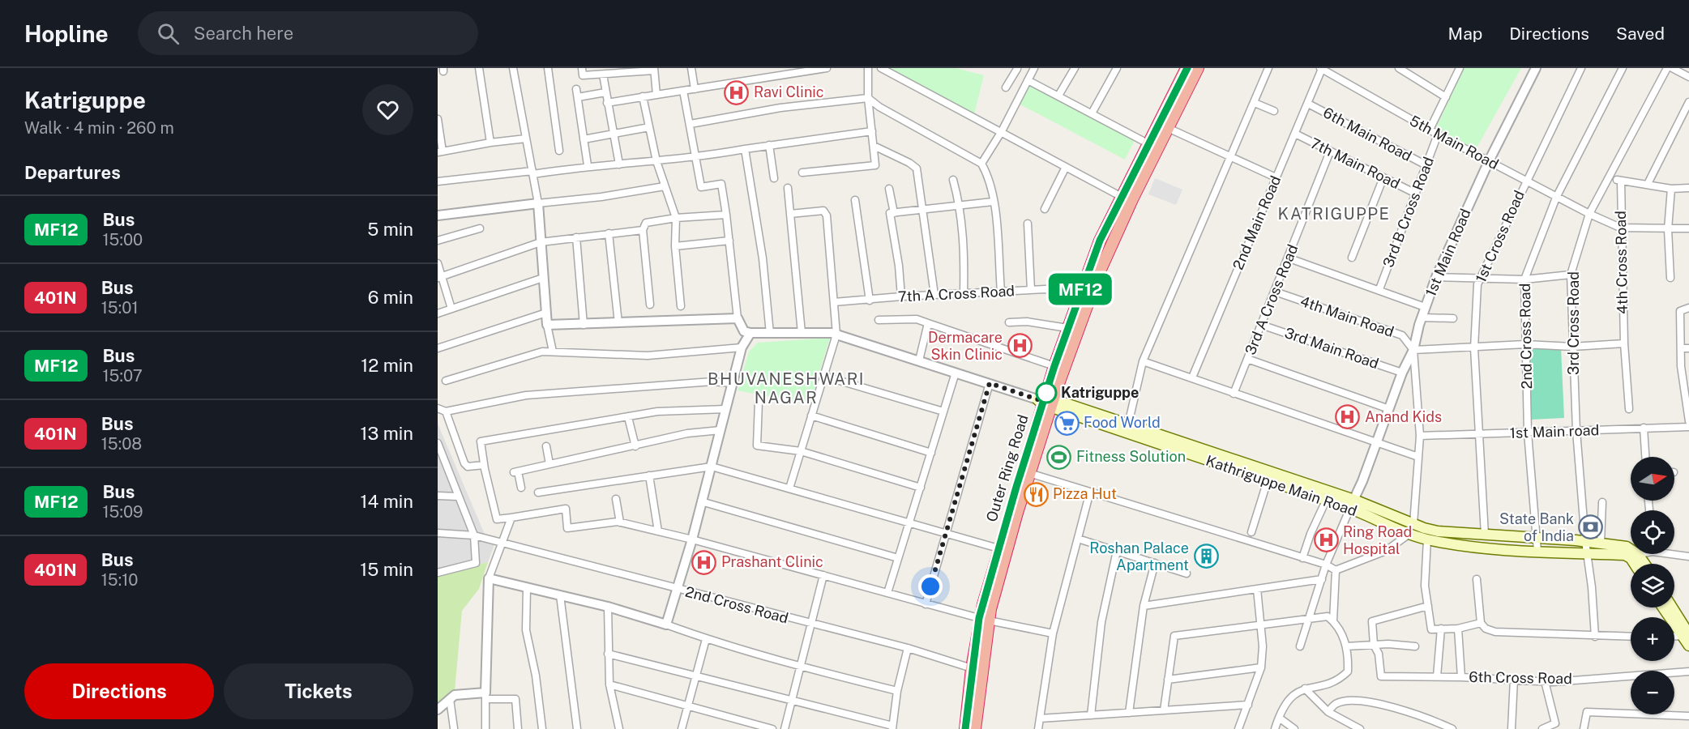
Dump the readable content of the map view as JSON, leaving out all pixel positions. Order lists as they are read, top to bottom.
{
  "streets": {
    "highway": ["Outer Ring Road"],
    "main road": ["Kathriguppe Main Road"],
    "street": [
      "6th Main Road",
      "5th Main Road",
      "7th Main Road",
      "3rd B Cross Road",
      "2nd Main Road",
      "1st Cross Road",
      "1st Main Road",
      "4th Cross Road",
      "7th A Cross Road",
      "3rd A Cross Road",
      "4th Main Road",
      "3rd Cross Road",
      "2nd Cross Road",
      "3rd Main Road",
      "1st Main road",
      "6th Cross Road"
    ]
  },
  "crossings": [
    ["6th Main Road", "3rd B Cross Road"],
    ["6th Main Road", "2nd Main Road"],
    ["5th Main Road", "3rd B Cross Road"],
    ["5th Main Road", "2nd Main Road"],
    ["5th Main Road", "1st Cross Road"],
    ["5th Main Road", "1st Main Road"],
    ["5th Main Road", "3rd Cross Road"],
    ["5th Main Road", "2nd Cross Road"],
    ["7th Main Road", "3rd B Cross Road"],
    ["7th Main Road", "2nd Main Road"],
    ["7th Main Road", "3rd A Cross Road"],
    ["1st Cross Road", "1st Main road"],
    ["1st Cross Road", "Kathriguppe Main Road"],
    ["1st Main Road", "4th Main Road"],
    ["1st Main Road", "3rd Main Road"],
    ["1st Main Road", "Kathriguppe Main Road"],
    ["7th A Cross Road", "Outer Ring Road"],
    ["3rd A Cross Road", "4th Main Road"],
    ["3rd A Cross Road", "3rd Main Road"],
    ["3rd Cross Road", "1st Main road"],
    ["3rd Cross Road", "Kathriguppe Main Road"],
    ["2nd Cross Road", "1st Main road"],
    ["2nd Cross Road", "Outer Ring Road"],
    ["2nd Cross Road", "Kathriguppe Main Road"],
    ["Outer Ring Road", "Kathriguppe Main Road"]
  ],
  "districts": ["KATRIGUPPE", "BHUVANESHWARI NAGAR"],
  "places": {
    "hospital": [
      "Ravi Clinic",
      "Dermacare Skin Clinic",
      "Anand Kids",
      "Ring Road Hospital",
      "Prashant Clinic"
    ],
    "other": ["Katriguppe"],
    "supermarket": ["Food World"],
    "sports": ["Fitness Solution"],
    "restaurant": ["Pizza Hut"],
    "bank": ["State Bank of India"],
    "building": ["Roshan Palace Apartment"]
  },
  "lines": ["bus line MF12"],
  "north": "right",
  "page": {
    "header": "Hopline",
    "search": "Search here",
    "nav": ["Map", "Directions", "Saved"],
    "heading": [
      ["Katriguppe", "Walk · 4 min · 260 m"],
      "Departures"
    ],
    "on_map": "MF12",
    "list": [
      {
        "mark": "MF12",
        "name": "Bus",
        "note": "15:00",
        "value": "5 min"
      },
      {
        "mark": "401N",
        "name": "Bus",
        "note": "15:01",
        "value": "6 min"
      },
      {
        "mark": "MF12",
        "name": "Bus",
        "note": "15:07",
        "value": "12 min"
      },
      {
        "mark": "401N",
        "name": "Bus",
        "note": "15:08",
        "value": "13 min"
      },
      {
        "mark": "MF12",
        "name": "Bus",
        "note": "15:09",
        "value": "14 min"
      },
      {
        "mark": "401N",
        "name": "Bus",
        "note": "15:10",
        "value": "15 min"
      }
    ],
    "map_buttons": ["+", "−"],
    "buttons": ["Directions", "Tickets"]
  }
}
